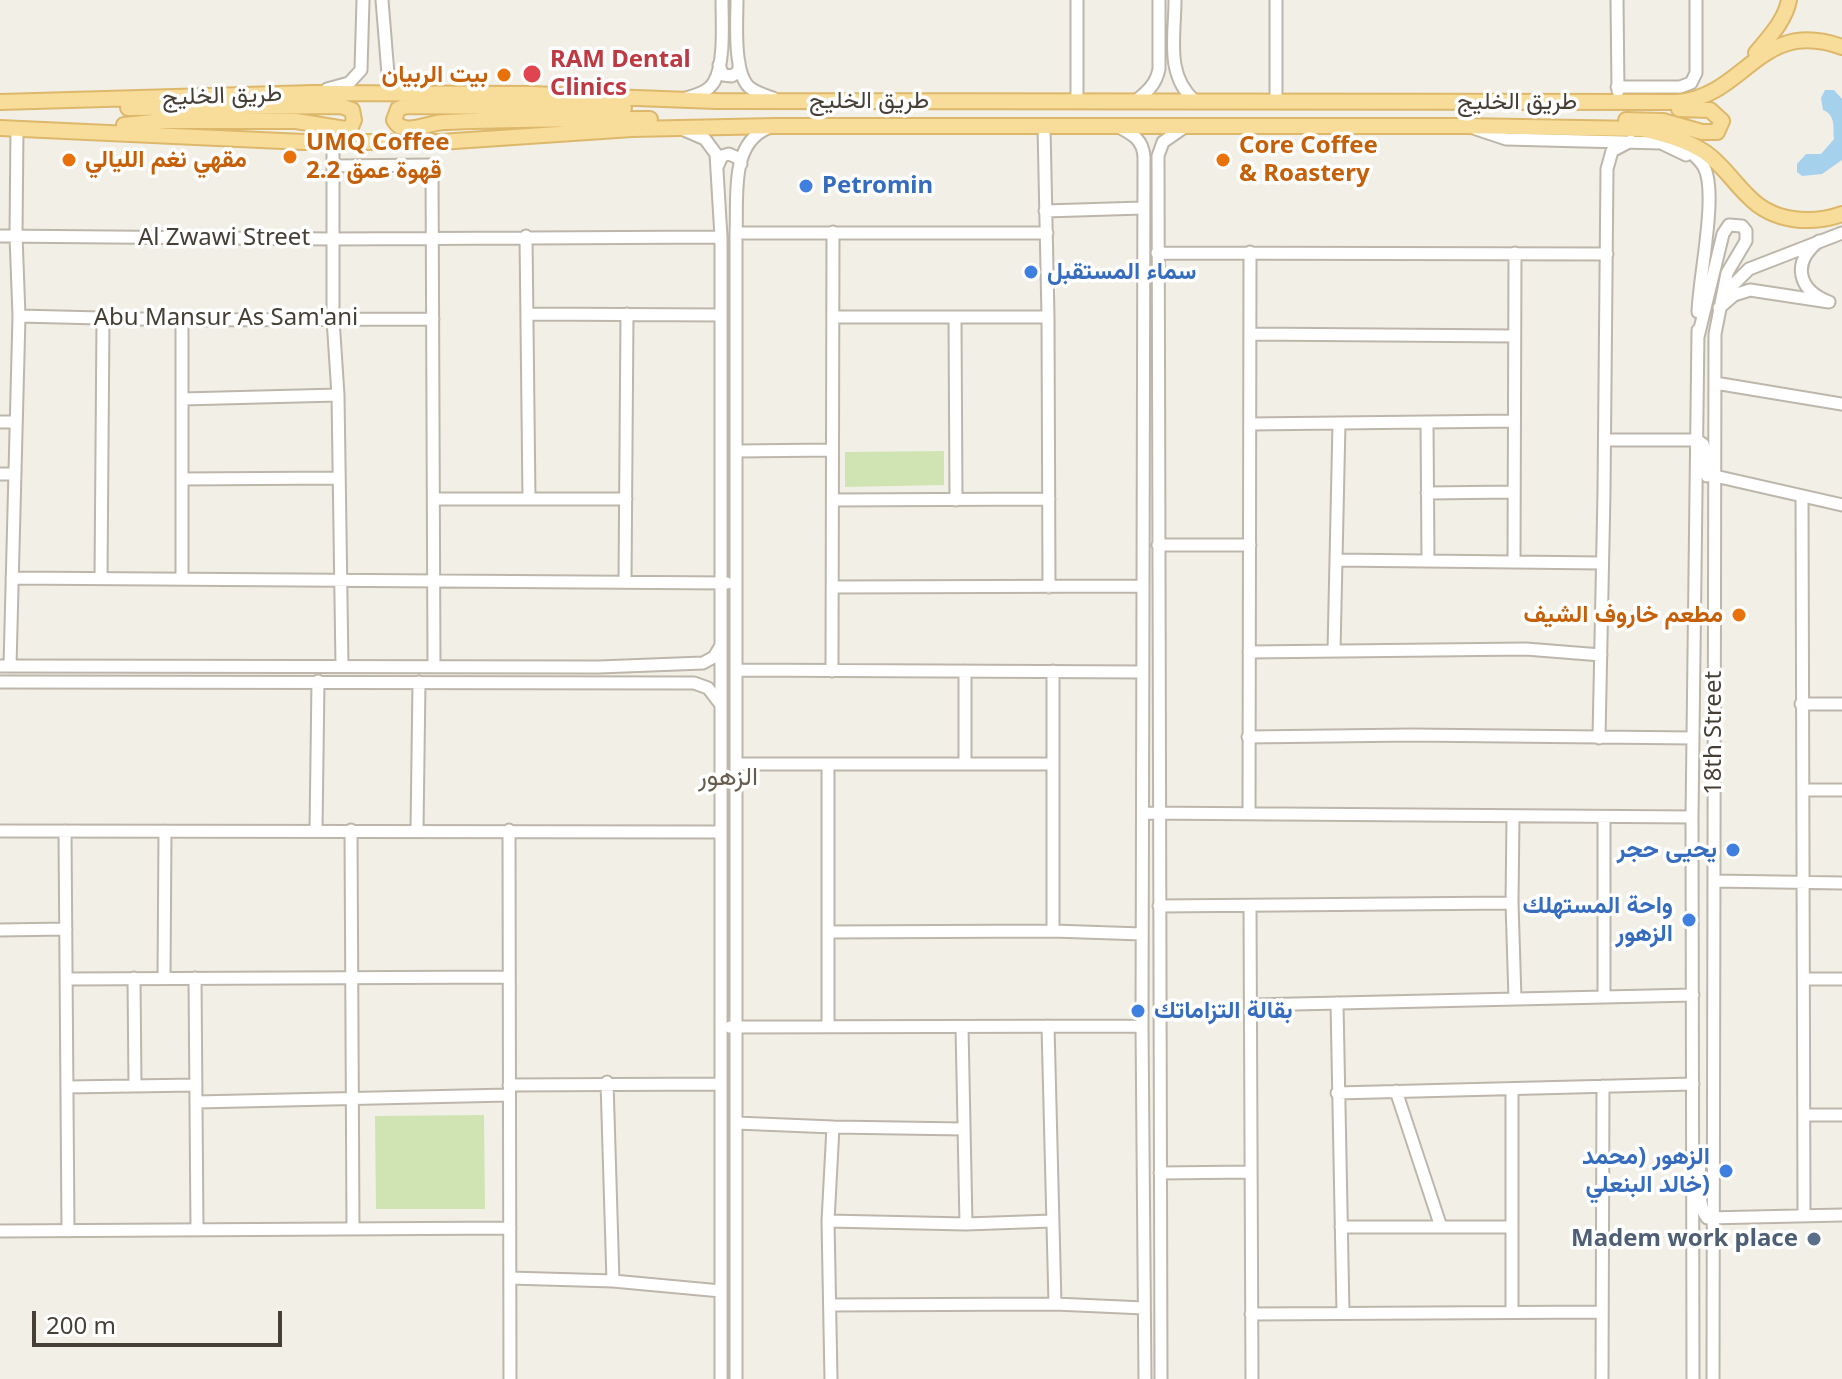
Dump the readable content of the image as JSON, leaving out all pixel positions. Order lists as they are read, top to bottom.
{
  "streets": {
    "main road": ["طريق الخليج"],
    "street": ["Al Zwawi Street", "Abu Mansur As Sam'ani", "18th Street"]
  },
  "districts": ["الزهور"],
  "places": [
    "RAM Dental Clinics",
    "بيت الربيان",
    "UMQ Coffee 2.2 قهوة عمق",
    "مقهي نغم الليالي",
    "Core Coffee & Roastery",
    "Petromin",
    "سماء المستقبل",
    "مطعم خاروف الشيف",
    "يحيى حجر",
    "واحة المستهلك الزهور",
    "بقالة التزاماتك",
    "الزهور (محمد خالد البنعلي)",
    "Madem work place"
  ],
  "scale_bar": "200 m"
}
